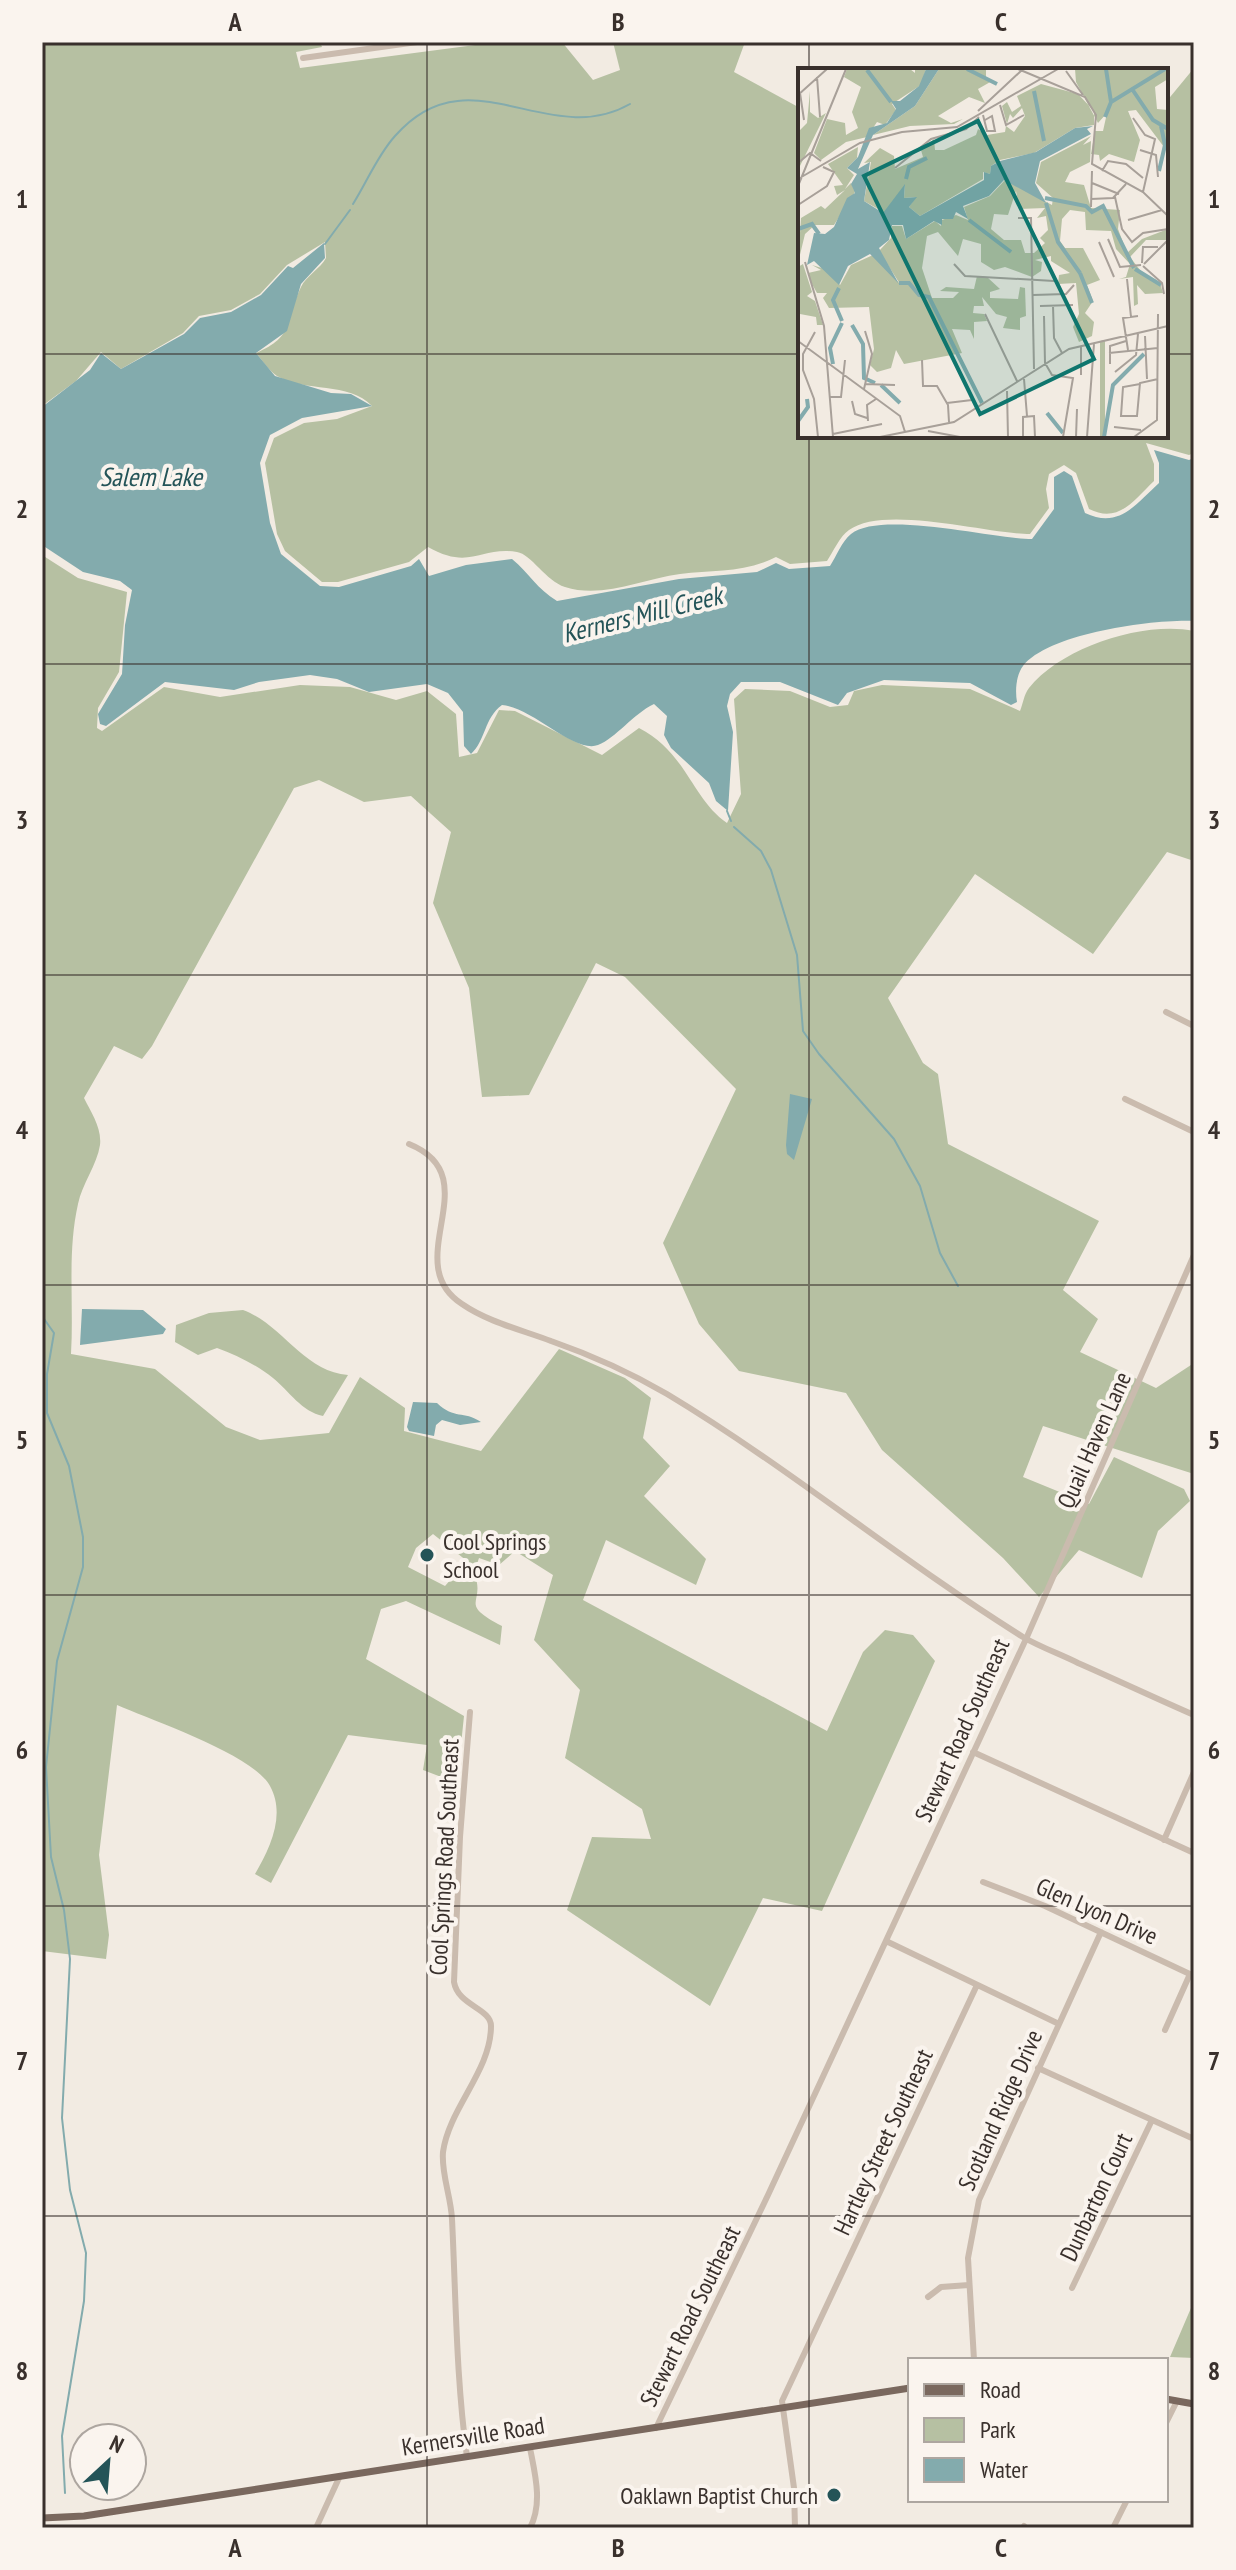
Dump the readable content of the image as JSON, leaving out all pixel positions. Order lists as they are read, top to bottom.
{
  "streets": {
    "main road": ["Kernersville Road"],
    "street": [
      "Quail Haven Lane",
      "Stewart Road Southeast",
      "Cool Springs Road Southeast",
      "Glen Lyon Drive",
      "Scotland Ridge Drive",
      "Hartley Street Southeast",
      "Dunbarton Court"
    ]
  },
  "crossings": [
    ["Quail Haven Lane", "Stewart Road Southeast"],
    ["Stewart Road Southeast", "Kernersville Road"],
    ["Cool Springs Road Southeast", "Kernersville Road"],
    ["Glen Lyon Drive", "Scotland Ridge Drive"],
    ["Hartley Street Southeast", "Kernersville Road"]
  ],
  "water": ["Salem Lake", "Kerners Mill Creek"],
  "places": ["Cool Springs School", "Oaklawn Baptist Church"],
  "legend": ["Road", "Park", "Water"],
  "north": "top right",
  "grid": {
    "columns": ["A", "B", "C"],
    "rows": [
      "1",
      "2",
      "3",
      "4",
      "5",
      "6",
      "7",
      "8"
    ]
  }
}
